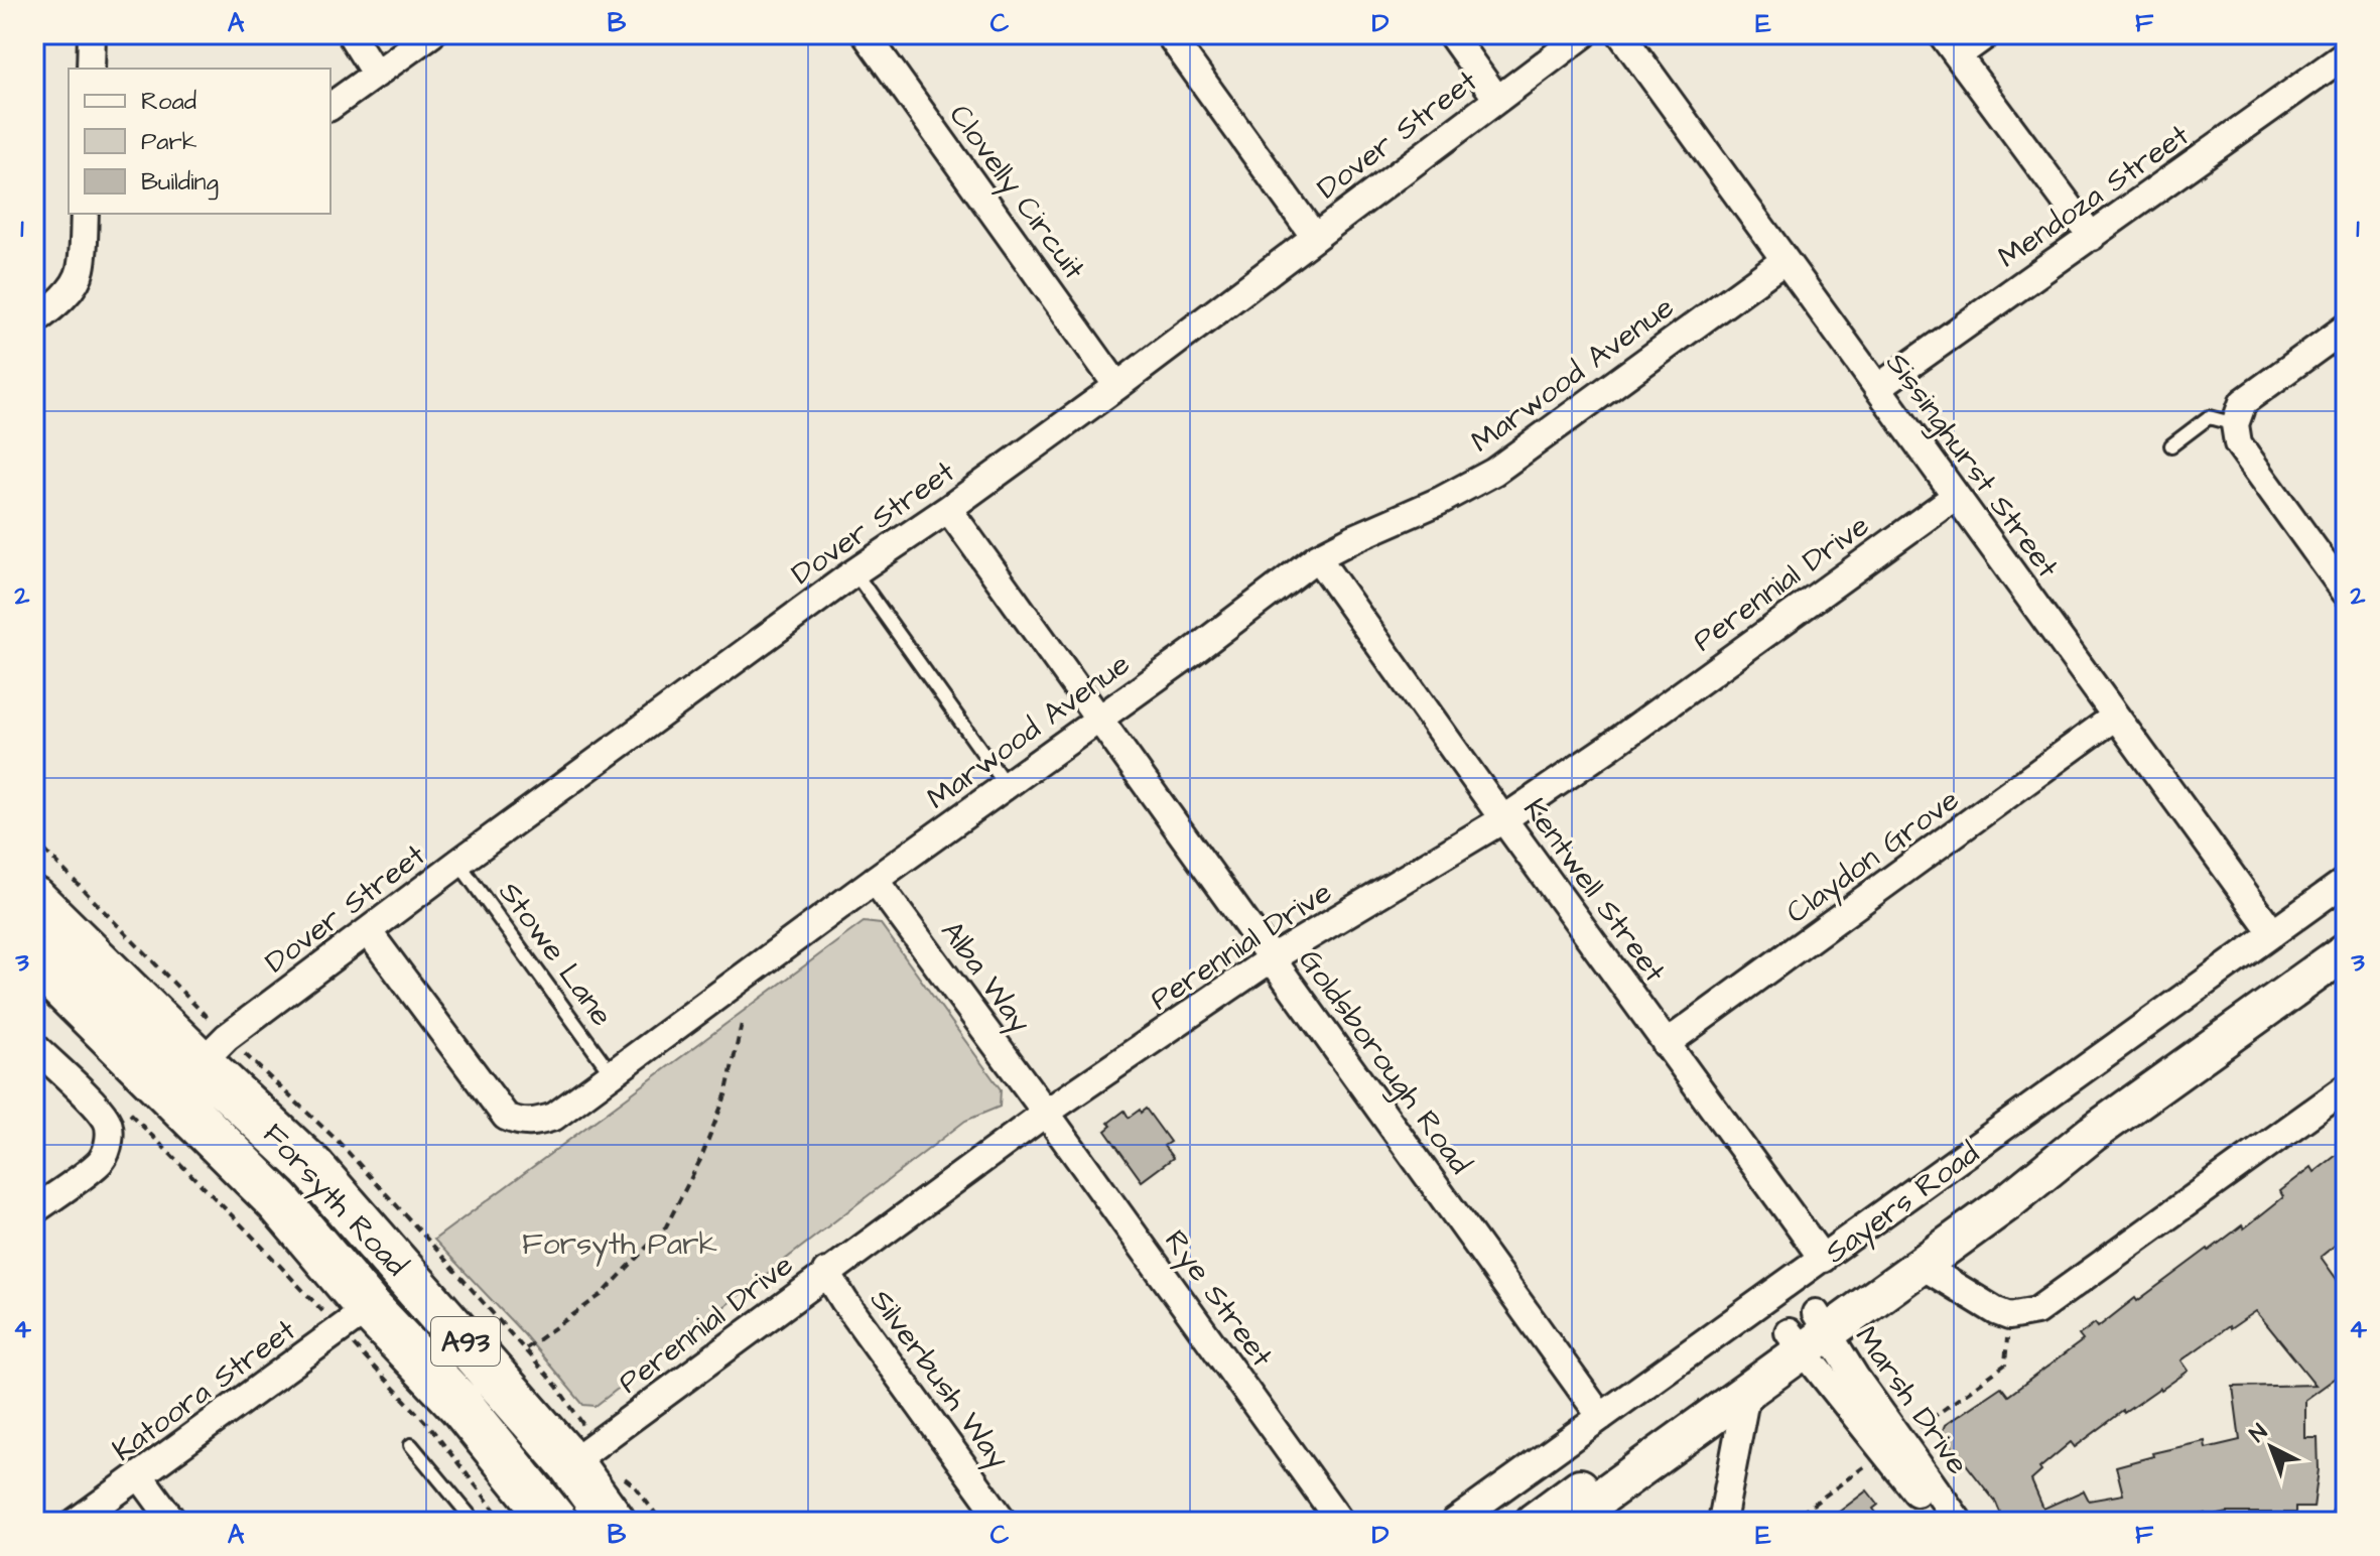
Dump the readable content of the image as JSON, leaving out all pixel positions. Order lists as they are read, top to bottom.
{
  "streets": {
    "highway": ["Forsyth Road", "A93"],
    "main road": ["Sayers Road"],
    "street": [
      "Dover Street",
      "Clovelly Circuit",
      "Mendoza Street",
      "Marwood Avenue",
      "Sissinghurst Street",
      "Perennial Drive",
      "Claydon Grove",
      "Kentwell Street",
      "Alba Way",
      "Goldsborough Road",
      "Rye Street",
      "Silverbush Way",
      "Katoora Street",
      "Marsh Drive"
    ],
    "lane": ["Stowe Lane"]
  },
  "crossings": [
    ["Dover Street", "Clovelly Circuit"],
    ["Dover Street", "Marwood Avenue"],
    ["Dover Street", "Stowe Lane"],
    ["Dover Street", "Goldsborough Road"],
    ["Dover Street", "Forsyth Road"],
    ["Mendoza Street", "Sissinghurst Street"],
    ["Marwood Avenue", "Sissinghurst Street"],
    ["Marwood Avenue", "Kentwell Street"],
    ["Marwood Avenue", "Stowe Lane"],
    ["Marwood Avenue", "Alba Way"],
    ["Marwood Avenue", "Goldsborough Road"],
    ["Sissinghurst Street", "Perennial Drive"],
    ["Sissinghurst Street", "Claydon Grove"],
    ["Sissinghurst Street", "Sayers Road"],
    ["Perennial Drive", "Kentwell Street"],
    ["Perennial Drive", "Alba Way"],
    ["Perennial Drive", "Goldsborough Road"],
    ["Perennial Drive", "Forsyth Road"],
    ["Perennial Drive", "Rye Street"],
    ["Perennial Drive", "Silverbush Way"],
    ["Claydon Grove", "Kentwell Street"],
    ["Kentwell Street", "Sayers Road"],
    ["Alba Way", "Rye Street"],
    ["Goldsborough Road", "Sayers Road"],
    ["Forsyth Road", "Katoora Street"],
    ["Sayers Road", "Marsh Drive"]
  ],
  "parks": ["Forsyth Park"],
  "legend": ["Road", "Park", "Building"],
  "north": "top left",
  "grid": {
    "columns": [
      "A",
      "B",
      "C",
      "D",
      "E",
      "F"
    ],
    "rows": [
      "1",
      "2",
      "3",
      "4"
    ]
  }
}
